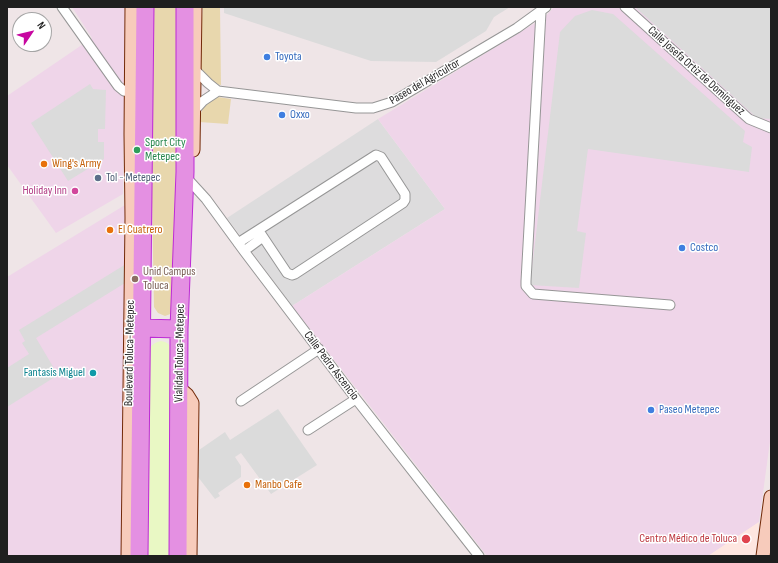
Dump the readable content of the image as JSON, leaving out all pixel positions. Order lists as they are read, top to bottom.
{
  "streets": {
    "highway": ["Vialidad Toluca-Metepec"],
    "main road": ["Boulevard Toluca-Metepec"],
    "street": ["Calle Josefa Ortiz de Domínguez", "Paseo del Agricultor", "Calle Pedro Ascencio"]
  },
  "crossings": [
    ["Vialidad Toluca-Metepec", "Calle Pedro Ascencio"]
  ],
  "places": [
    "Toyota",
    "Oxxo",
    "Sport City Metepec",
    "Wing's Army",
    "Tol - Metepec",
    "Holiday Inn",
    "El Cuatrero",
    "Costco",
    "Unid Campus Toluca",
    "Fantasis Miguel",
    "Paseo Metepec",
    "Manbo Cafe",
    "Centro Médico de Toluca"
  ],
  "north": "top right"
}
